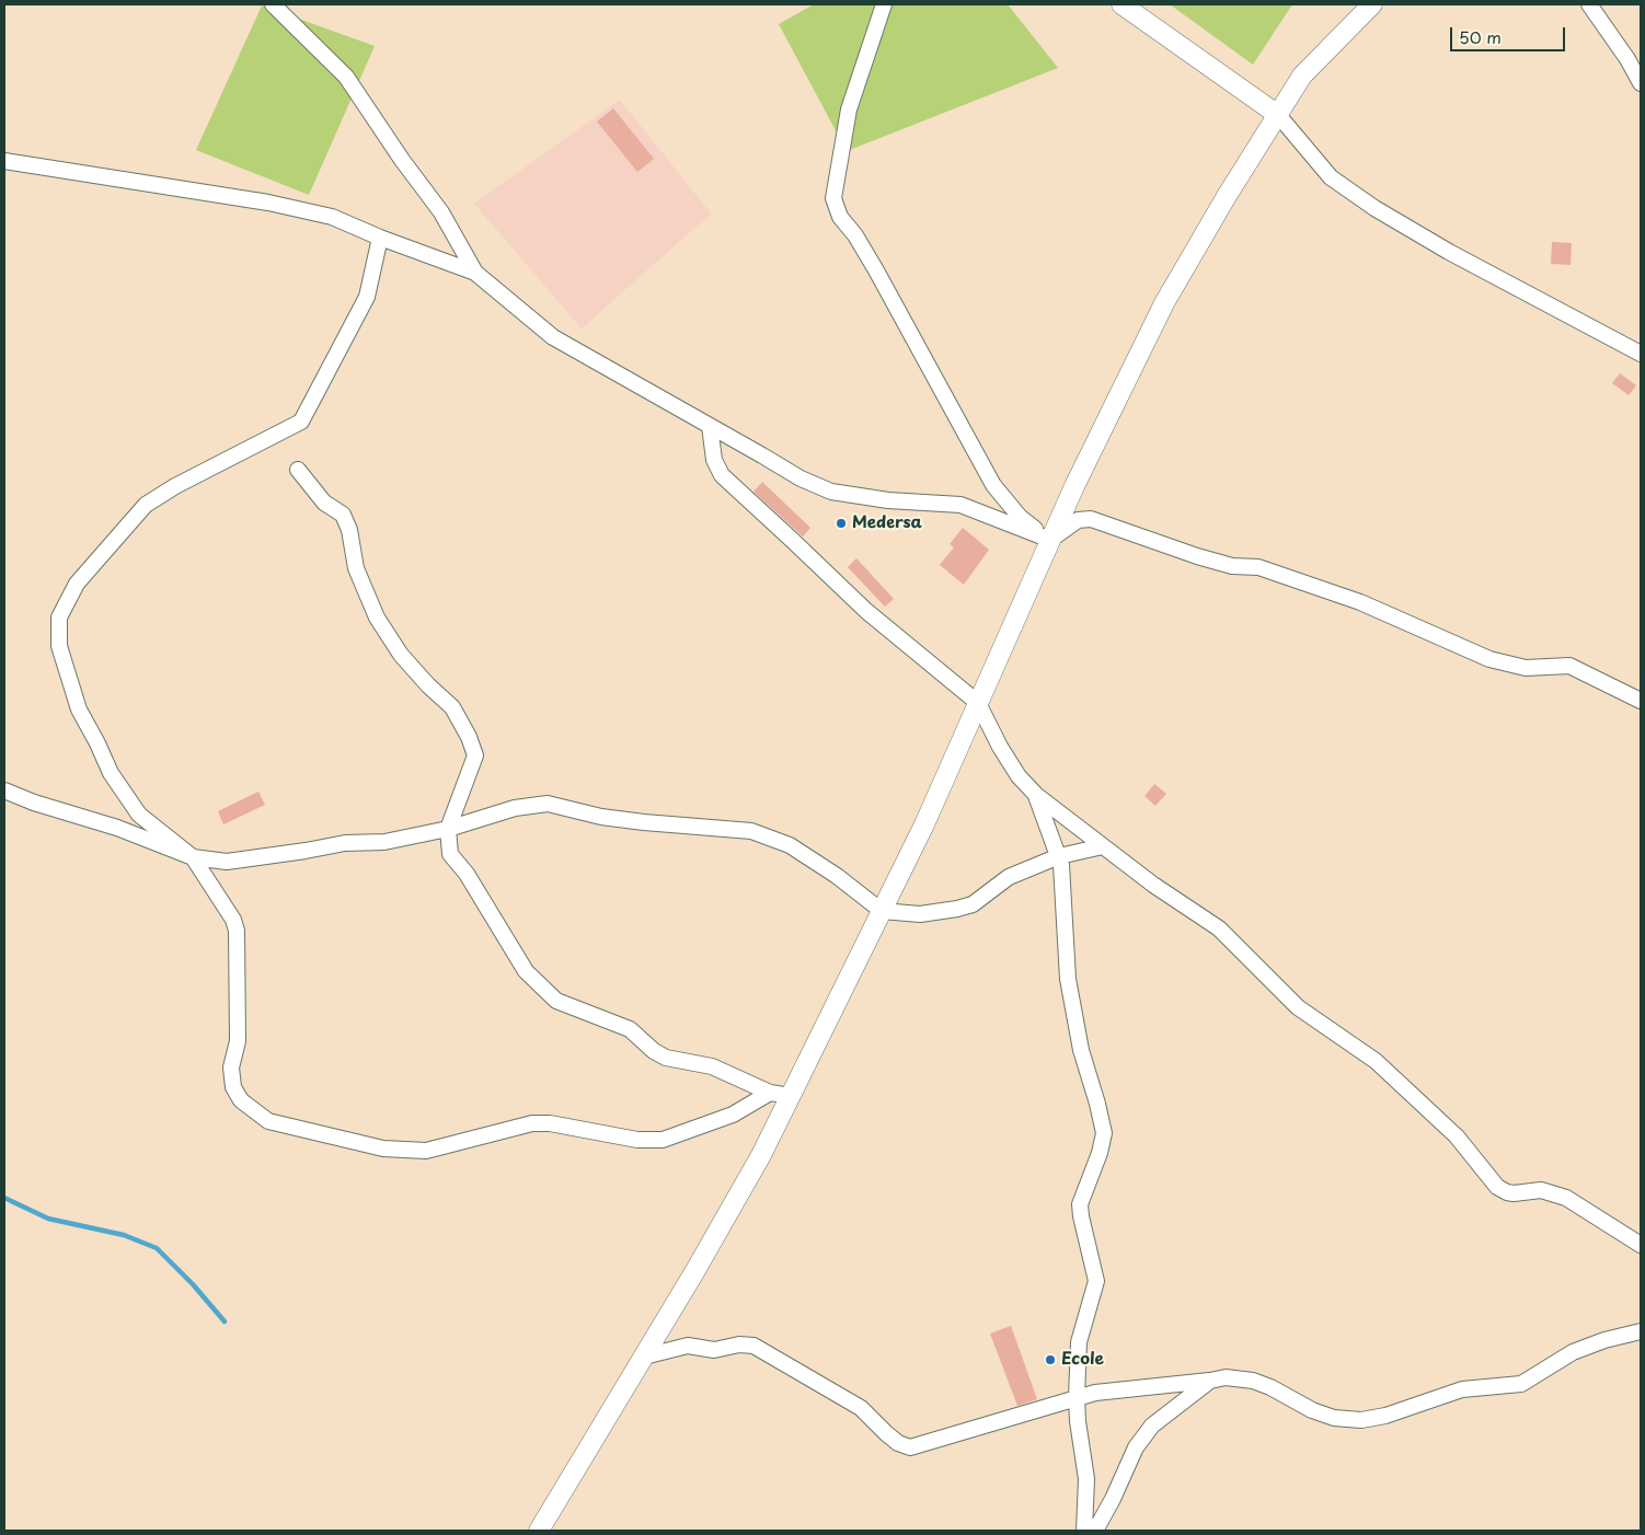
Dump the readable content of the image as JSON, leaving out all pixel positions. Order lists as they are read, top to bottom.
{
  "places": ["Medersa", "Ecole"],
  "scale_bar": "50 m"
}
